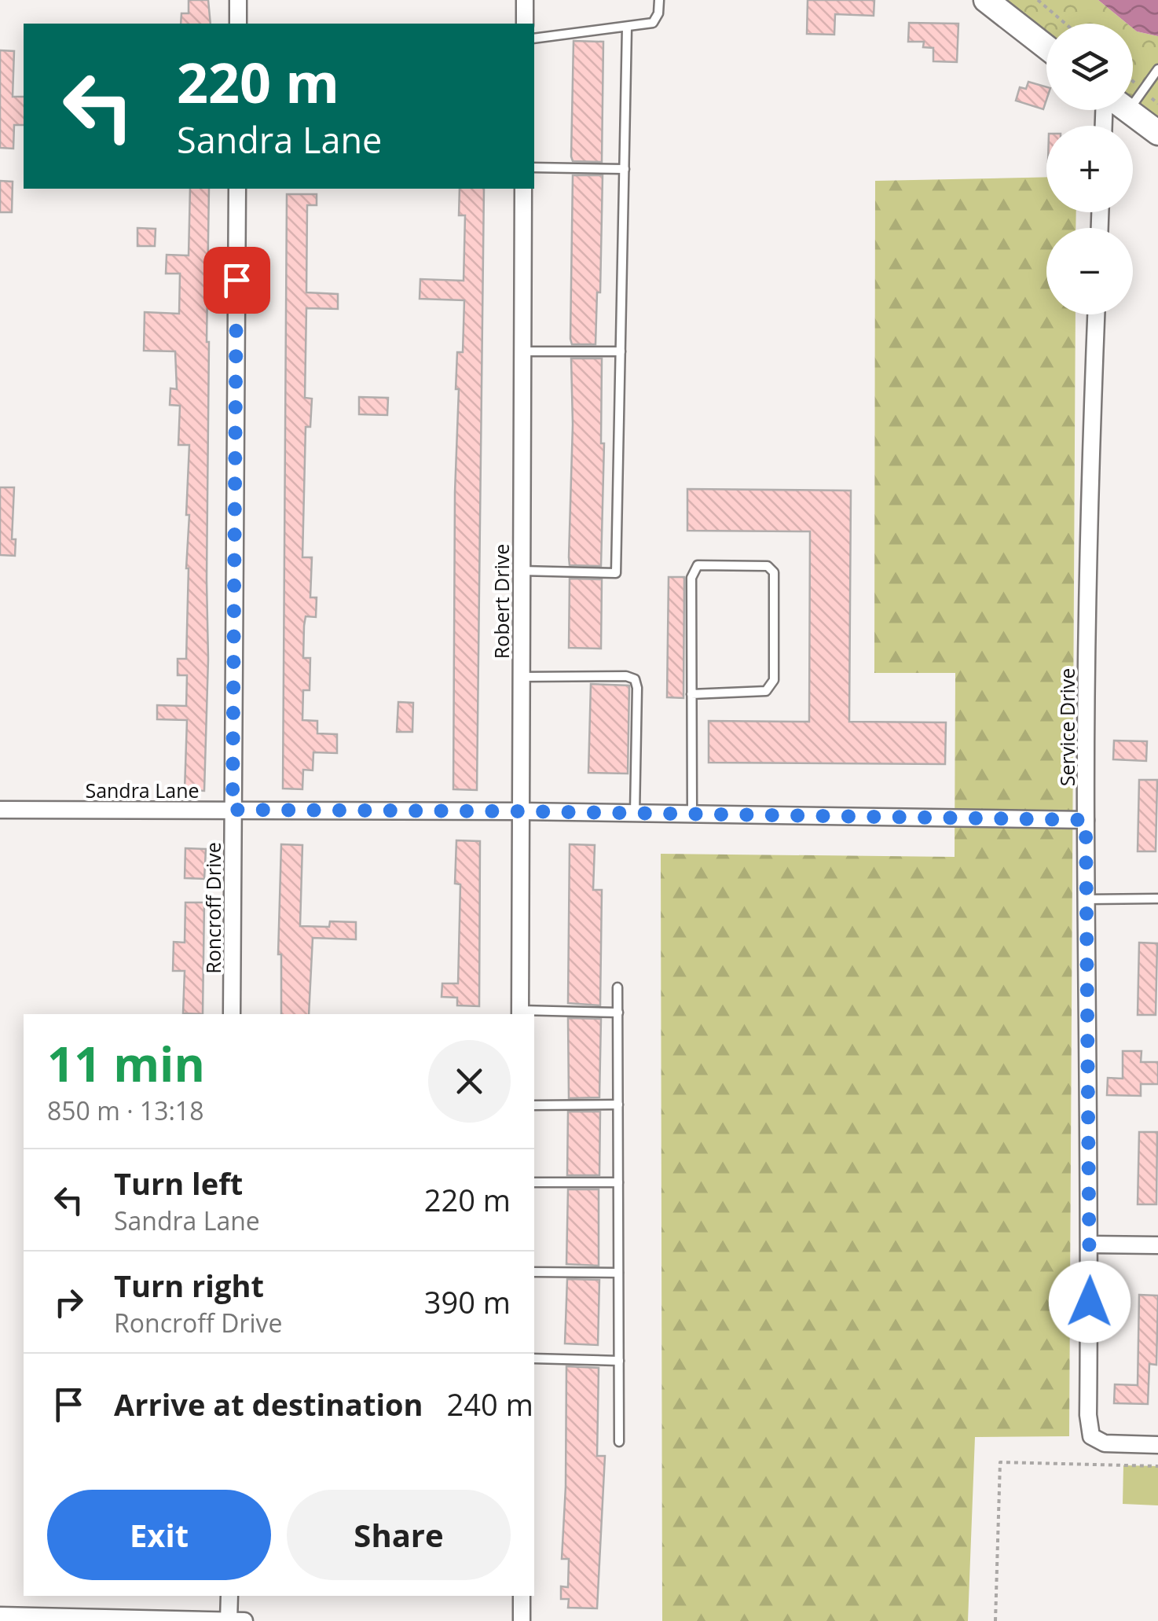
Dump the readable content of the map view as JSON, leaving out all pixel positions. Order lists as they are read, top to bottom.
{
  "streets": {
    "street": [
      "Robert Drive",
      "Service Drive",
      "Sandra Lane",
      "Roncroff Drive"
    ]
  },
  "crossings": [
    ["Robert Drive", "Sandra Lane"],
    ["Service Drive", "Sandra Lane"],
    ["Sandra Lane", "Roncroff Drive"]
  ],
  "page": {
    "map_buttons": ["+", "−"],
    "turn": ["220 m", "Sandra Lane"],
    "heading": ["11 min", "850 m · 13:18"],
    "list": [
      {
        "name": "Turn left",
        "note": "Sandra Lane",
        "value": "220 m"
      },
      {
        "name": "Turn right",
        "note": "Roncroff Drive",
        "value": "390 m"
      },
      {
        "name": "Arrive at destination",
        "value": "240 m"
      }
    ],
    "buttons": ["Exit", "Share"]
  }
}
